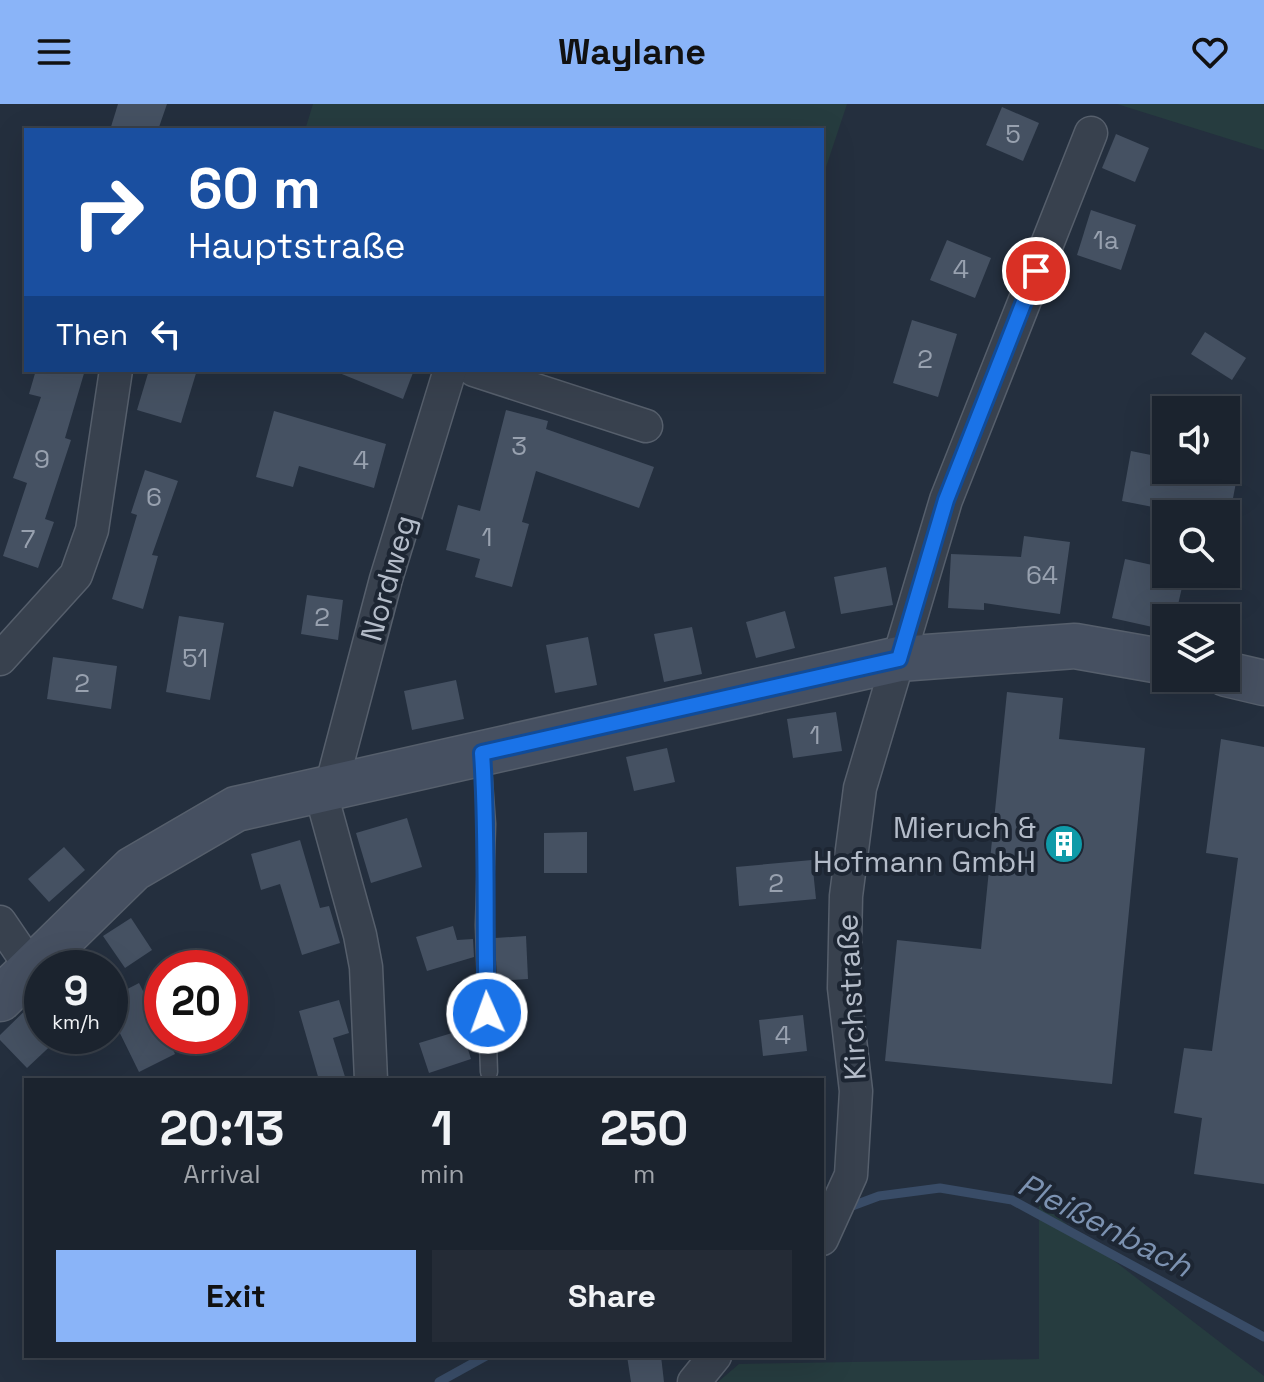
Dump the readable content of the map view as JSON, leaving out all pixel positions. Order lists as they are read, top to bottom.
{
  "streets": {
    "street": ["Nordweg", "Kirchstraße"]
  },
  "water": ["Pleißenbach"],
  "places": {
    "building": ["Mieruch & Hofmann GmbH"]
  },
  "house_numbers": [
    "5",
    "1a",
    "4",
    "2",
    "3",
    "9",
    "4",
    "6",
    "1",
    "7",
    "64",
    "2",
    "51",
    "2",
    "1",
    "2",
    "4"
  ],
  "page": {
    "header": "Waylane",
    "turn": ["60 m", "Hauptstraße"],
    "then": "Then",
    "speed": "9 km/h",
    "limit": "20",
    "eta": [
      "20:13",
      "Arrival",
      "1",
      "min",
      "250",
      "m"
    ],
    "buttons": ["Exit", "Share"]
  }
}
